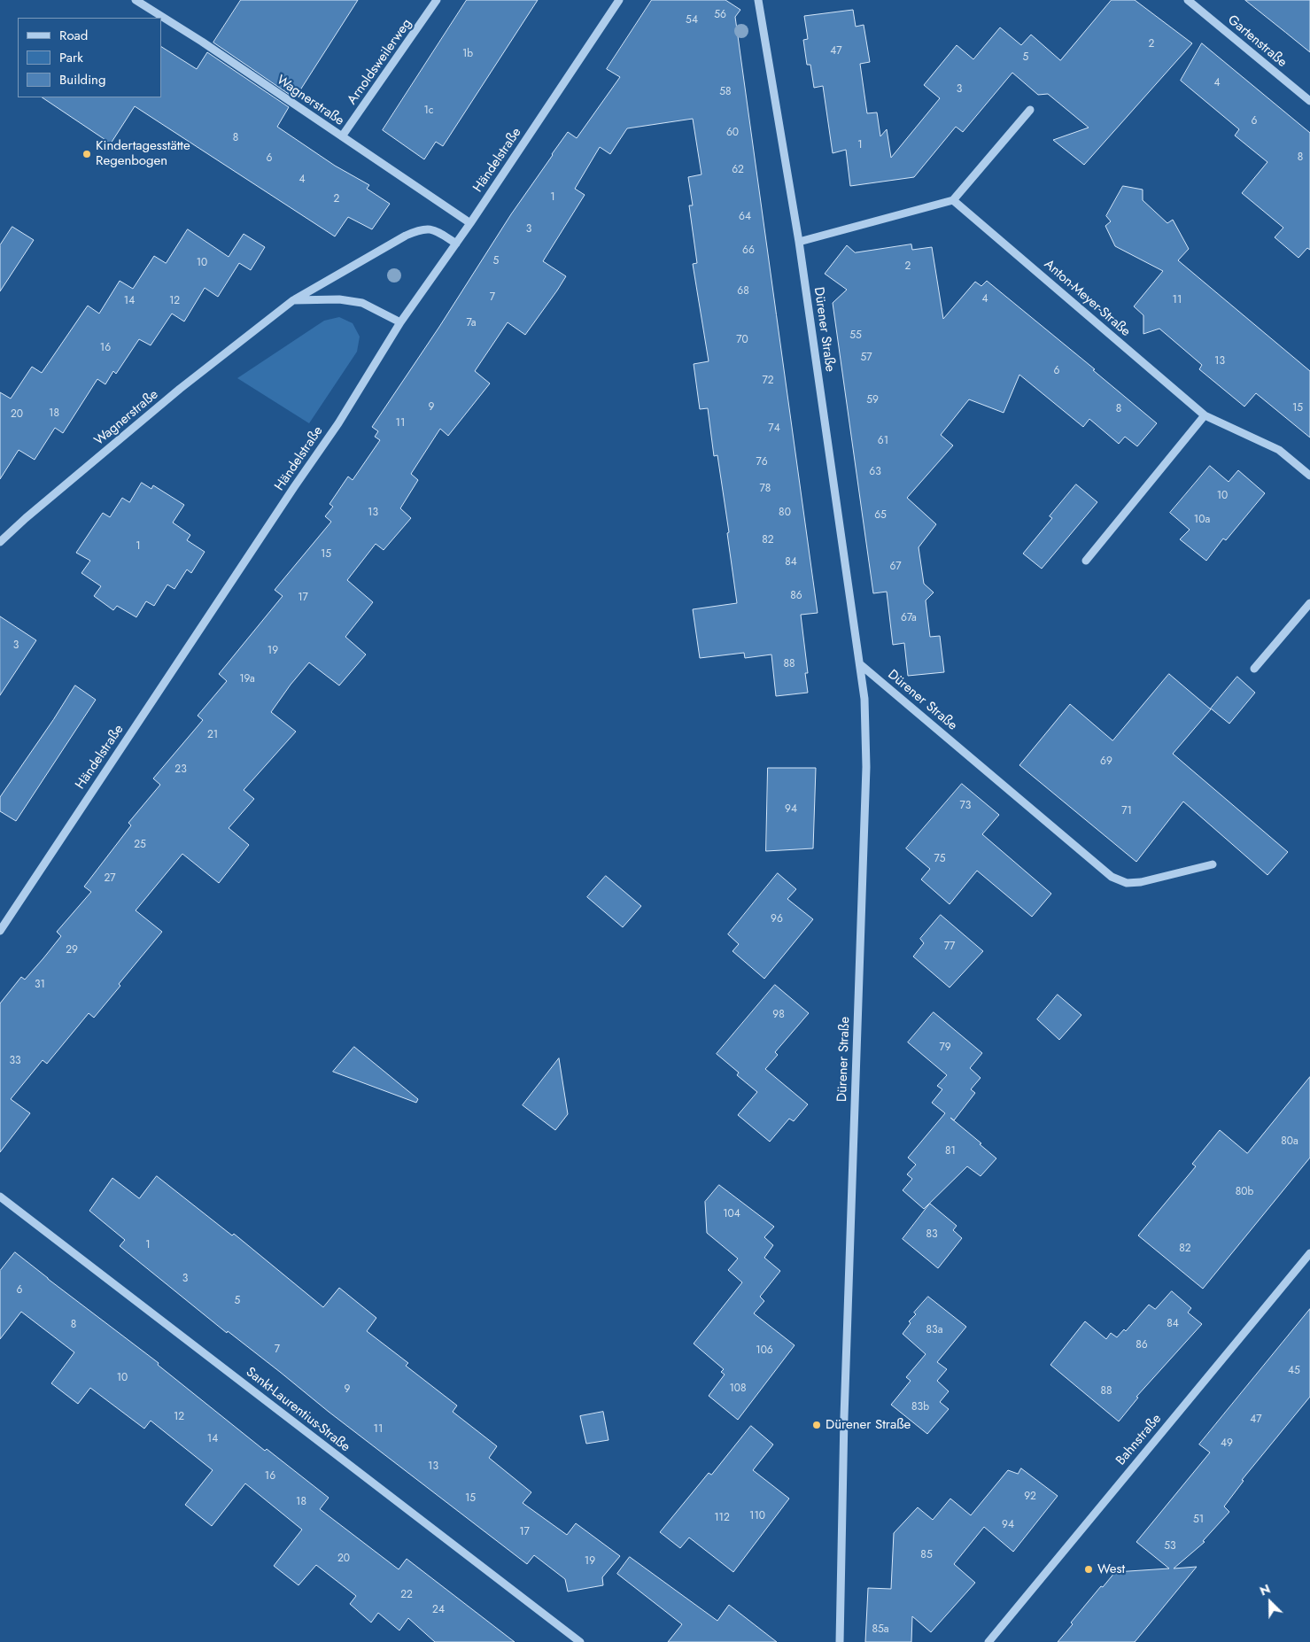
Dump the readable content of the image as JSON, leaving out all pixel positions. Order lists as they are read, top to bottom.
{
  "streets": {
    "street": [
      "Gartenstraße",
      "Arnoldsweilerweg",
      "Wagnerstraße",
      "Händelstraße",
      "Anton-Meyer-Straße",
      "Dürener Straße",
      "Sankt-Laurentius-Straße",
      "Bahnstraße"
    ]
  },
  "crossings": [
    ["Arnoldsweilerweg", "Wagnerstraße"],
    ["Wagnerstraße", "Händelstraße"]
  ],
  "places": ["Kindertagesstätte Regenbogen", "Dürener Straße", "West"],
  "house_numbers": [
    "56",
    "54",
    "2",
    "47",
    "1b",
    "5",
    "4",
    "3",
    "58",
    "1c",
    "6",
    "60",
    "8",
    "1",
    "8",
    "6",
    "62",
    "4",
    "1",
    "2",
    "64",
    "3",
    "66",
    "5",
    "10",
    "2",
    "68",
    "7",
    "4",
    "11",
    "14",
    "12",
    "7a",
    "55",
    "70",
    "16",
    "57",
    "13",
    "6",
    "72",
    "59",
    "9",
    "15",
    "8",
    "18",
    "20",
    "11",
    "74",
    "61",
    "76",
    "63",
    "78",
    "10",
    "13",
    "80",
    "65",
    "10a",
    "82",
    "1",
    "15",
    "84",
    "67",
    "86",
    "17",
    "67a",
    "3",
    "19",
    "88",
    "19a",
    "21",
    "69",
    "23",
    "73",
    "94",
    "71",
    "25",
    "75",
    "27",
    "96",
    "77",
    "29",
    "31",
    "98",
    "79",
    "33",
    "80a",
    "81",
    "80b",
    "104",
    "83",
    "1",
    "82",
    "3",
    "6",
    "5",
    "84",
    "8",
    "83a",
    "86",
    "7",
    "106",
    "45",
    "10",
    "108",
    "9",
    "88",
    "83b",
    "12",
    "47",
    "11",
    "14",
    "49",
    "13",
    "16",
    "92",
    "15",
    "18",
    "110",
    "112",
    "51",
    "94",
    "17",
    "53",
    "85",
    "20",
    "19",
    "22",
    "24",
    "85a"
  ],
  "legend": ["Road", "Park", "Building"],
  "north": "top left"
}
